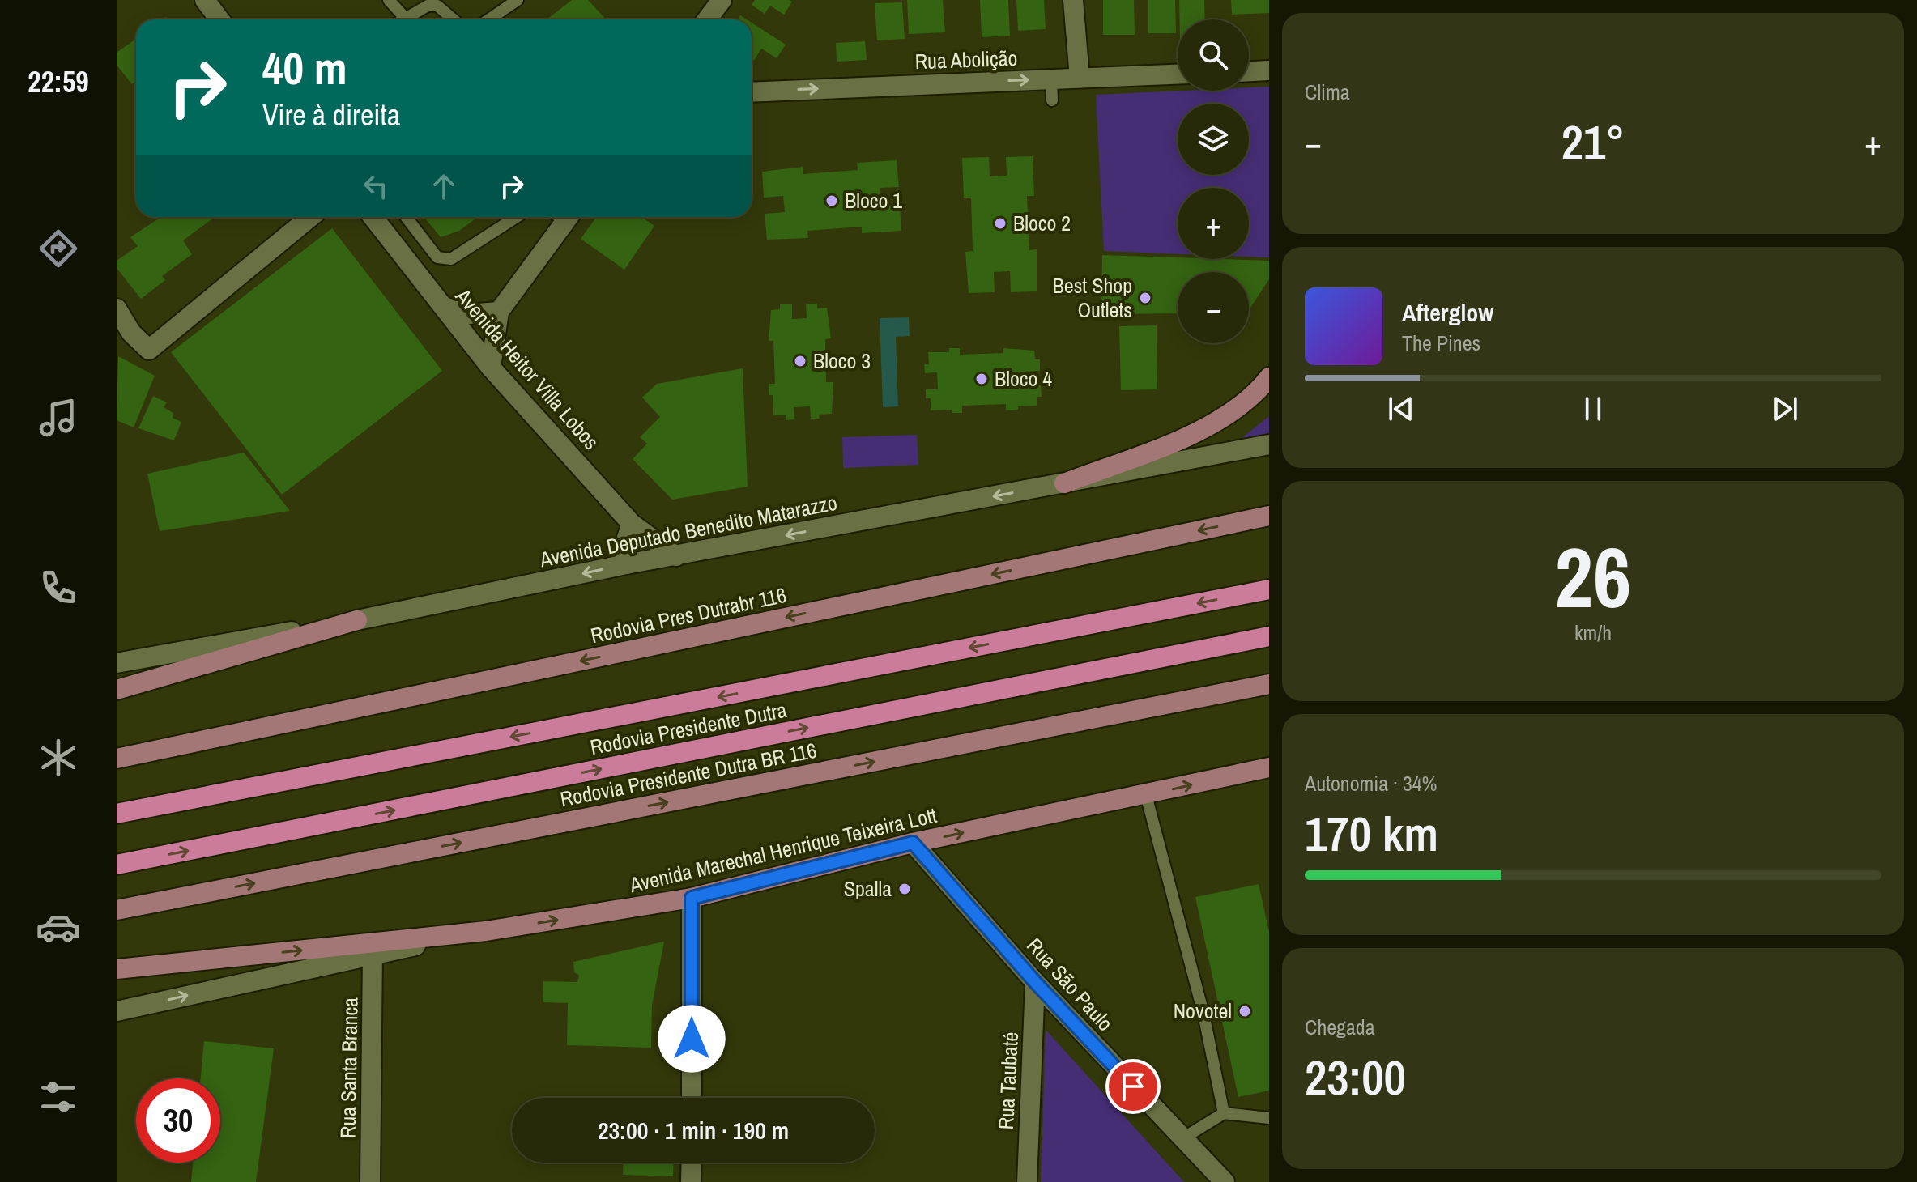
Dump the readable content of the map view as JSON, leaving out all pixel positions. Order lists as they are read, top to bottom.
{
  "streets": {
    "highway": ["Rodovia Presidente Dutra"],
    "main road": ["Rodovia Pres Dutrabr 116", "Rodovia Presidente Dutra BR 116", "Avenida Marechal Henrique Teixeira Lott"],
    "street": [
      "Rua Abolição",
      "Avenida Heitor Villa Lobos",
      "Avenida Deputado Benedito Matarazzo",
      "Rua São Paulo",
      "Rua Santa Branca",
      "Rua Taubaté"
    ]
  },
  "crossings": [
    ["Avenida Heitor Villa Lobos", "Avenida Deputado Benedito Matarazzo"],
    ["Avenida Marechal Henrique Teixeira Lott", "Rua São Paulo"],
    ["Avenida Marechal Henrique Teixeira Lott", "Rua Santa Branca"],
    ["Rua São Paulo", "Rua Taubaté"]
  ],
  "one_way": ["Rua Abolição", "Avenida Deputado Benedito Matarazzo"],
  "places": [
    "Bloco 1",
    "Bloco 2",
    "Best Shop Outlets",
    "Bloco 3",
    "Bloco 4",
    "Spalla",
    "Novotel"
  ],
  "page": {
    "tabs": "22:59",
    "tile": [
      "Clima",
      ["26", "km/h"],
      ["Autonomia · 34%", "170 km"],
      ["Chegada", "23:00"]
    ],
    "map_buttons": ["+", "−"],
    "turn": ["40 m", "Vire à direita"],
    "heat": ["−", "21°", "+"],
    "song": ["Afterglow", "The Pines"],
    "limit": "30",
    "trip": "23:00 · 1 min · 190 m"
  }
}
